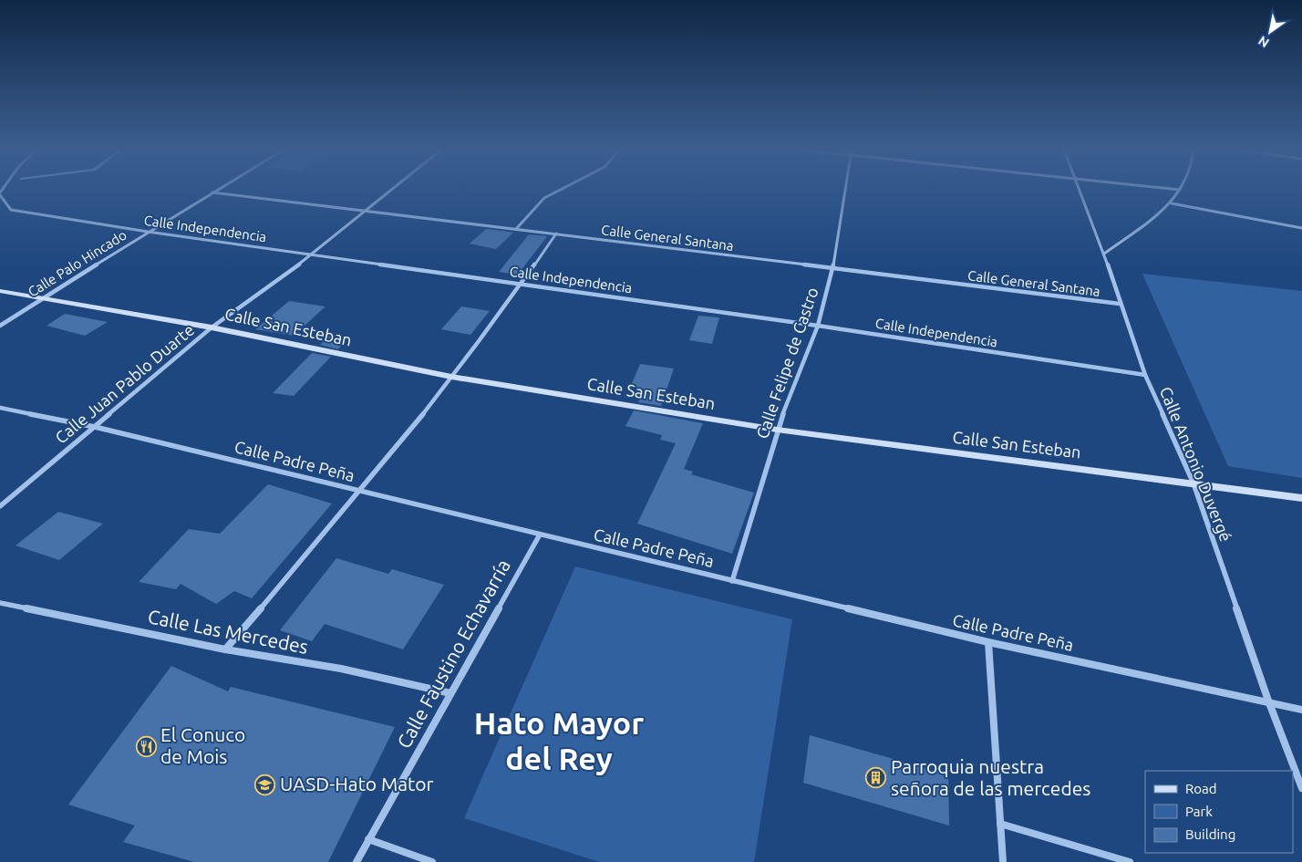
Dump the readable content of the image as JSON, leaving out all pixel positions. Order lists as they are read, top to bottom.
{
  "streets": {
    "street": [
      "Calle Independencia",
      "Calle General Santana",
      "Calle Palo Hincado",
      "Calle San Esteban",
      "Calle Felipe de Castro",
      "Calle Juan Pablo Duarte",
      "Calle Padre Peña",
      "Calle Antonio Duvergé",
      "Calle Las Mercedes",
      "Calle Faustino Echavarría"
    ]
  },
  "crossings": [
    ["Calle Independencia", "Calle Palo Hincado"],
    ["Calle Independencia", "Calle Felipe de Castro"],
    ["Calle Independencia", "Calle Juan Pablo Duarte"],
    ["Calle Independencia", "Calle Antonio Duvergé"],
    ["Calle General Santana", "Calle Palo Hincado"],
    ["Calle General Santana", "Calle Felipe de Castro"],
    ["Calle General Santana", "Calle Juan Pablo Duarte"],
    ["Calle General Santana", "Calle Antonio Duvergé"],
    ["Calle Palo Hincado", "Calle San Esteban"],
    ["Calle San Esteban", "Calle Felipe de Castro"],
    ["Calle San Esteban", "Calle Juan Pablo Duarte"],
    ["Calle San Esteban", "Calle Antonio Duvergé"],
    ["Calle Felipe de Castro", "Calle Padre Peña"],
    ["Calle Juan Pablo Duarte", "Calle Padre Peña"],
    ["Calle Padre Peña", "Calle Antonio Duvergé"],
    ["Calle Padre Peña", "Calle Faustino Echavarría"],
    ["Calle Las Mercedes", "Calle Faustino Echavarría"]
  ],
  "districts": ["Hato Mayor del Rey"],
  "places": {
    "restaurant": ["El Conuco de Mois"],
    "building": ["Parroquia nuestra señora de las mercedes"],
    "school or university": ["UASD-Hato Mator"]
  },
  "legend": ["Road", "Park", "Building"],
  "north": "bottom left"
}
